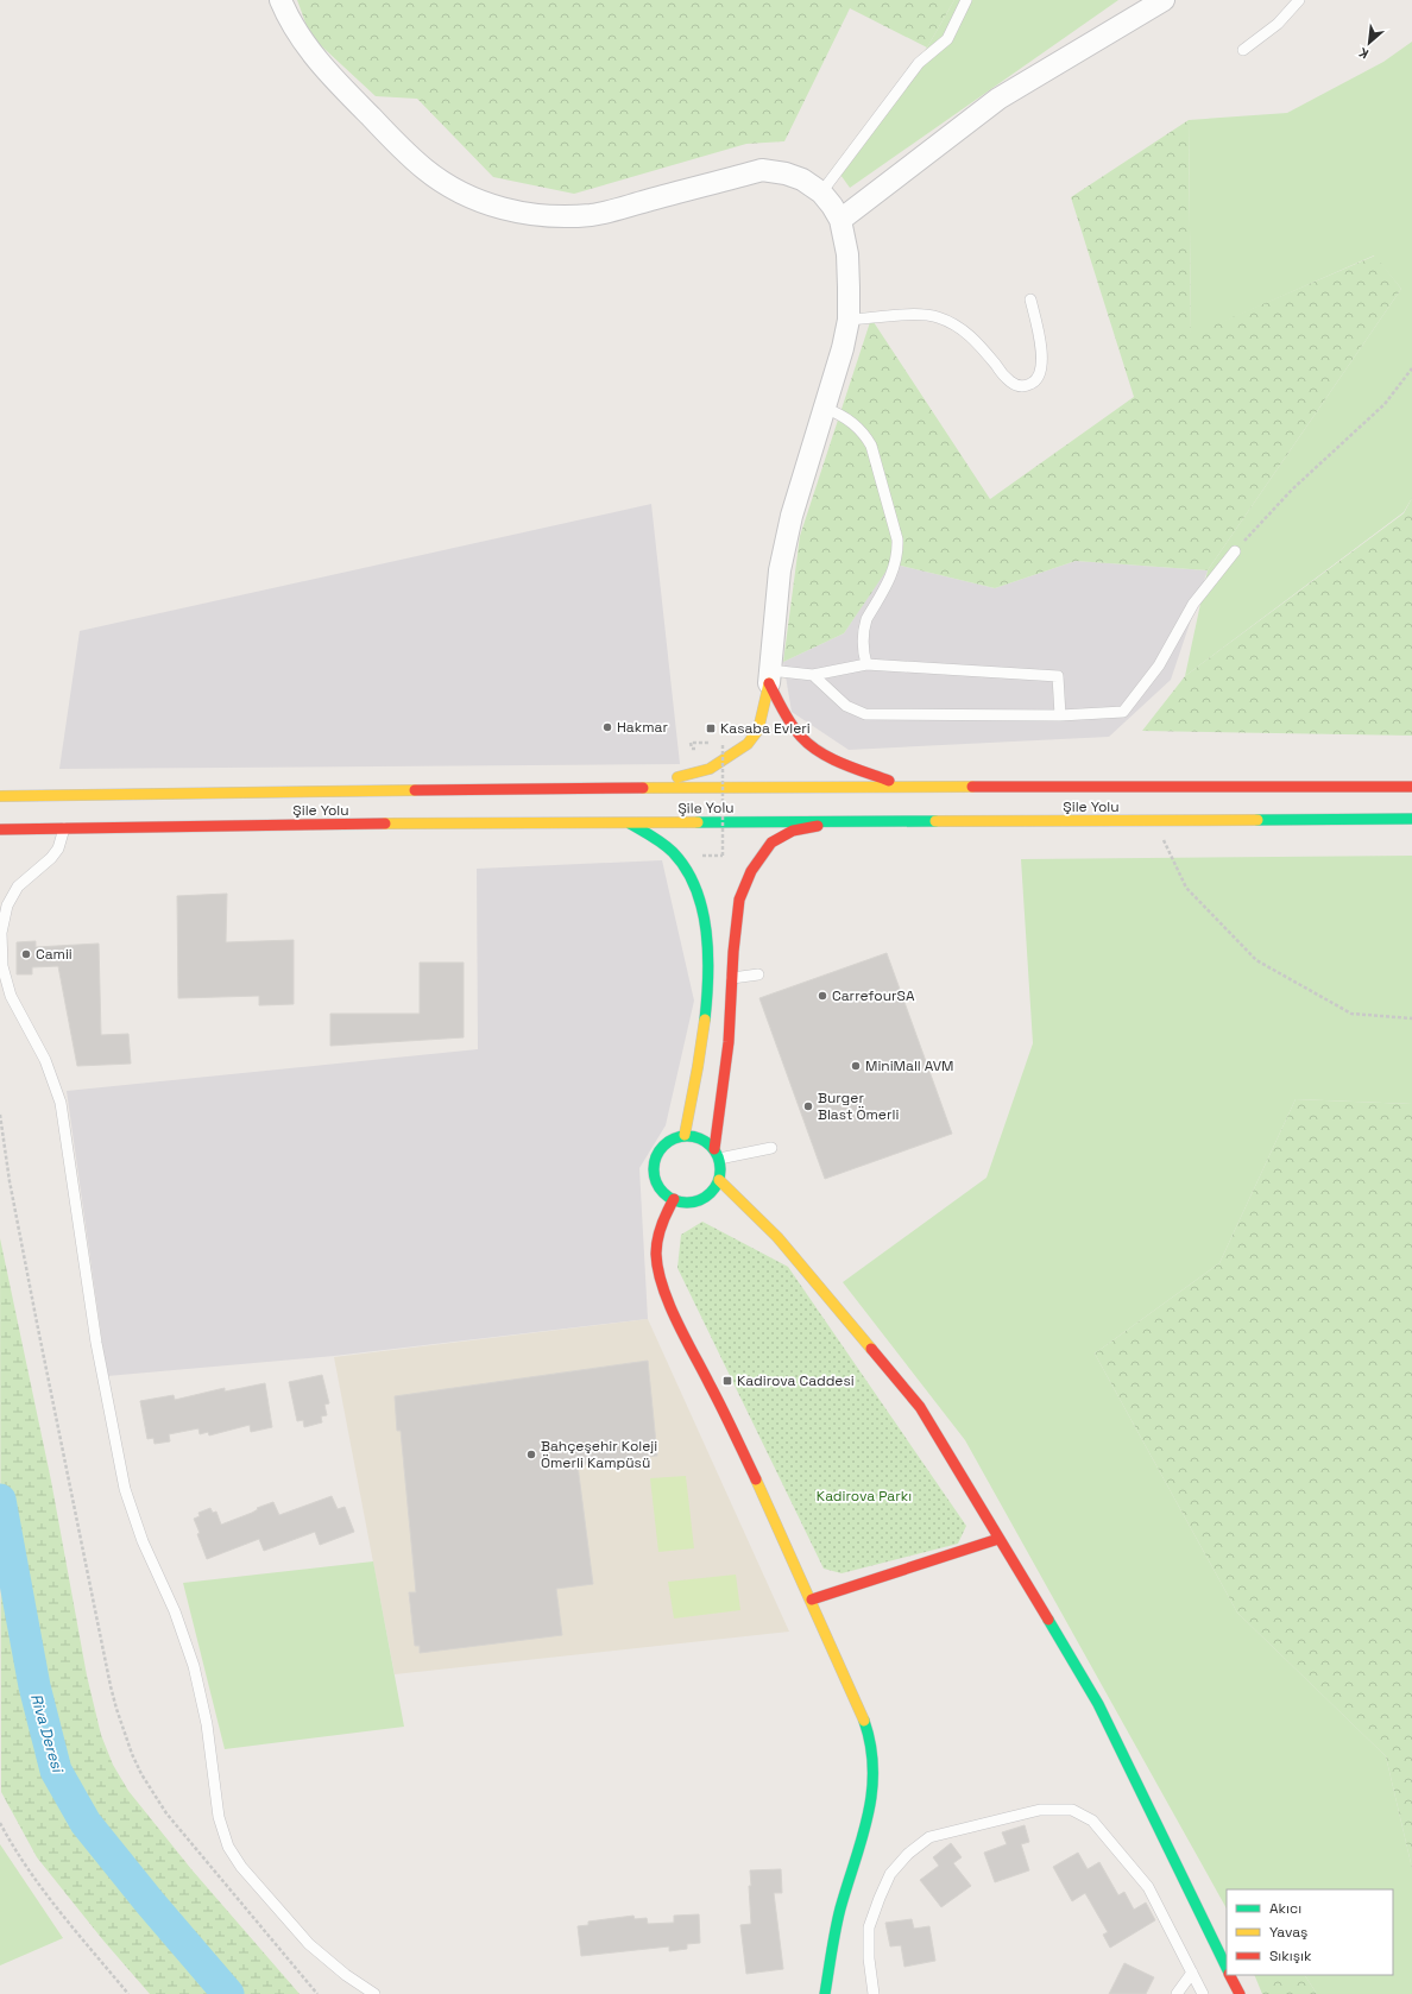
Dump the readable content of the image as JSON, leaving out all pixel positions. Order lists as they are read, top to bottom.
{
  "streets": {
    "main road": ["Şile Yolu"]
  },
  "water": ["Riva Deresi"],
  "parks": ["Kadirova Parkı"],
  "places": {
    "other": [
      "Hakmar",
      "Camii",
      "CarrefourSA",
      "MiniMall AVM",
      "Burger Blast Ömerli",
      "Bahçeşehir Koleji Ömerli Kampüsü"
    ],
    "transit": ["Kasaba Evleri", "Kadirova Caddesi"]
  },
  "legend": ["Akıcı", "Yavaş", "Sıkışık"],
  "north": "bottom left"
}
